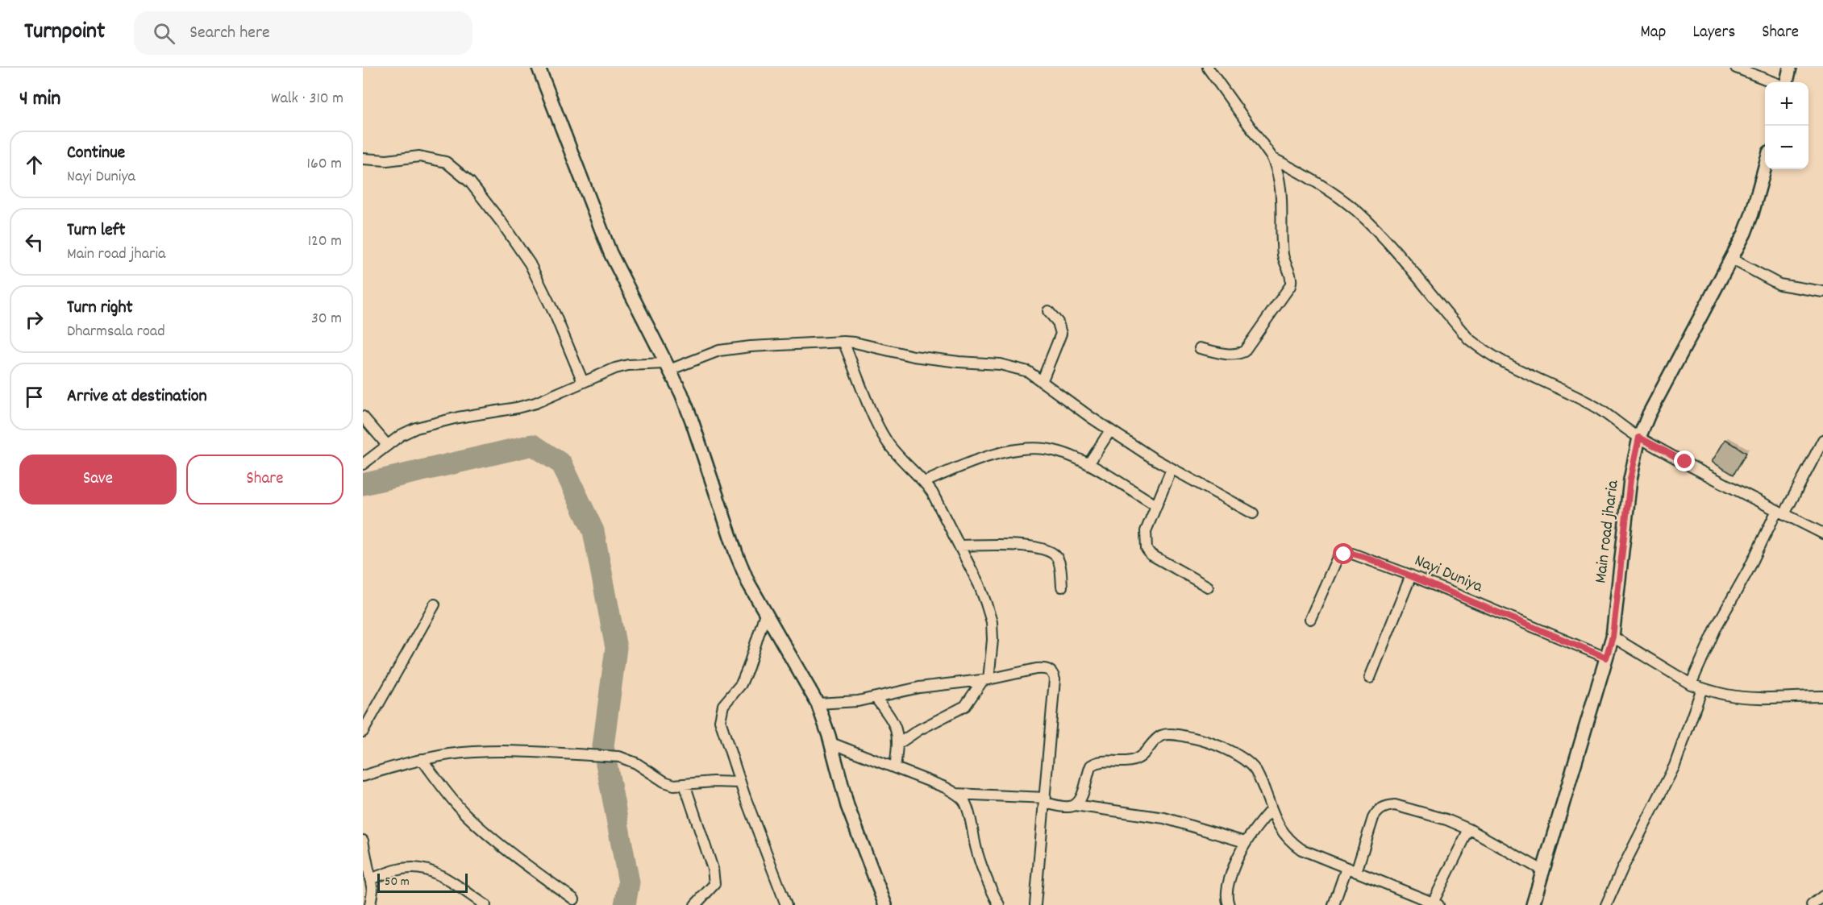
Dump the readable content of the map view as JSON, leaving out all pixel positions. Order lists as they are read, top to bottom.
{
  "streets": {
    "street": ["Main road jharia", "Nayi Duniya"]
  },
  "crossings": [
    ["Main road jharia", "Nayi Duniya"]
  ],
  "scale_bar": "50 m",
  "page": {
    "header": "Turnpoint",
    "search": "Search here",
    "nav": ["Map", "Layers", "Share"],
    "heading": ["4 min", "Walk · 310 m"],
    "map_buttons": ["+", "−"],
    "list": [
      ["Continue", "Nayi Duniya", "160 m"],
      ["Turn left", "Main road jharia", "120 m"],
      ["Turn right", "Dharmsala road", "30 m"],
      "Arrive at destination"
    ],
    "buttons": ["Save", "Share"],
    "scale": "50 m"
  }
}
